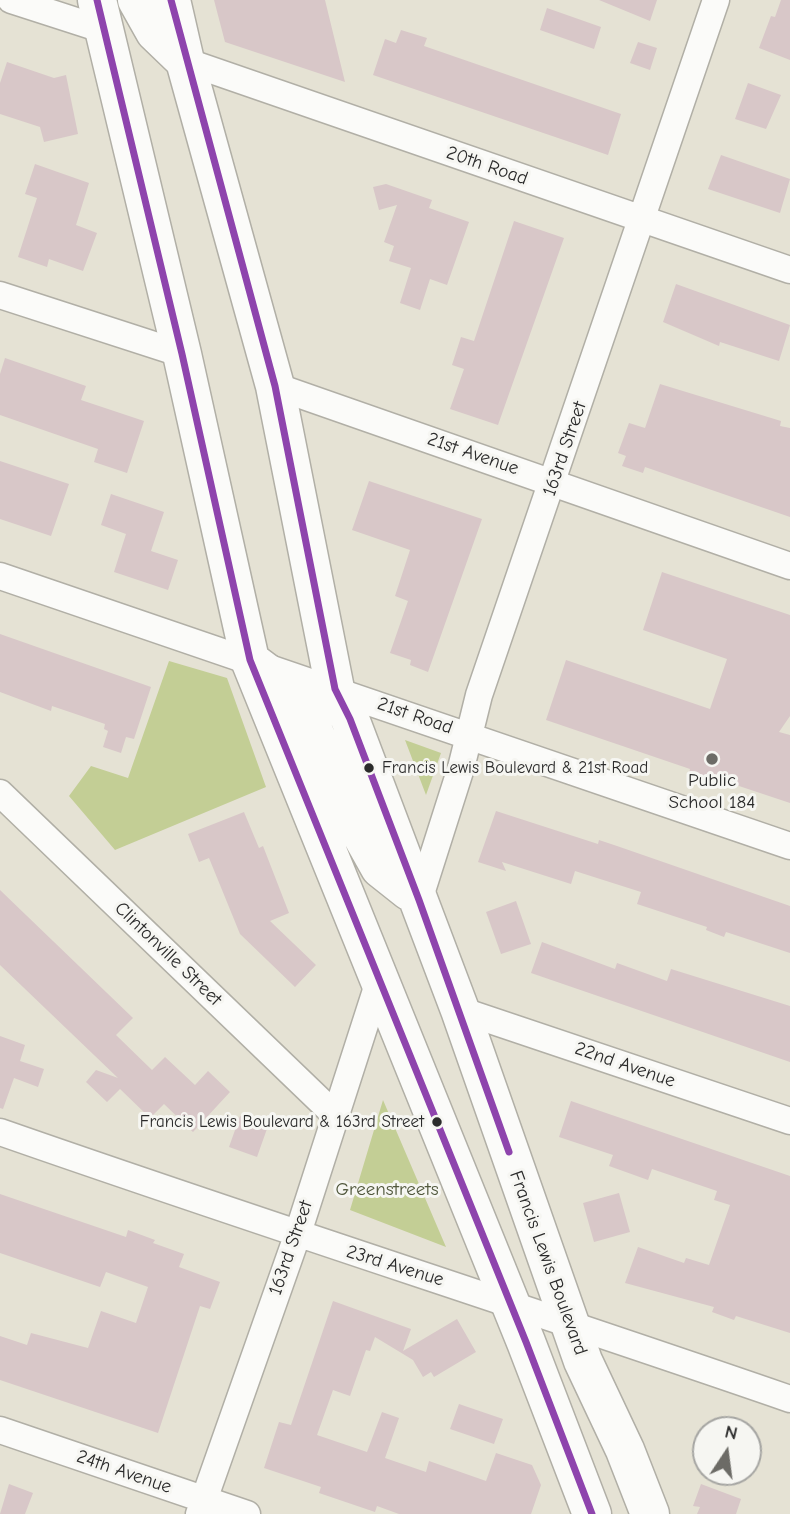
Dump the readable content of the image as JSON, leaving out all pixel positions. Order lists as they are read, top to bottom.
{
  "streets": {
    "main road": ["Francis Lewis Boulevard"],
    "street": [
      "20th Road",
      "163rd Street",
      "21st Avenue",
      "21st Road",
      "Clintonville Street",
      "22nd Avenue",
      "23rd Avenue",
      "24th Avenue"
    ]
  },
  "crossings": [
    ["20th Road", "163rd Street"],
    ["20th Road", "Francis Lewis Boulevard"],
    ["163rd Street", "21st Avenue"],
    ["163rd Street", "21st Road"],
    ["163rd Street", "Clintonville Street"],
    ["163rd Street", "Francis Lewis Boulevard"],
    ["163rd Street", "23rd Avenue"],
    ["163rd Street", "24th Avenue"],
    ["21st Avenue", "Francis Lewis Boulevard"],
    ["21st Road", "Francis Lewis Boulevard"],
    ["22nd Avenue", "Francis Lewis Boulevard"],
    ["Francis Lewis Boulevard", "23rd Avenue"]
  ],
  "parks": ["Greenstreets"],
  "places": ["Public School 184", "Francis Lewis Boulevard & 21st Road", "Francis Lewis Boulevard & 163rd Street"],
  "north": "top"
}
